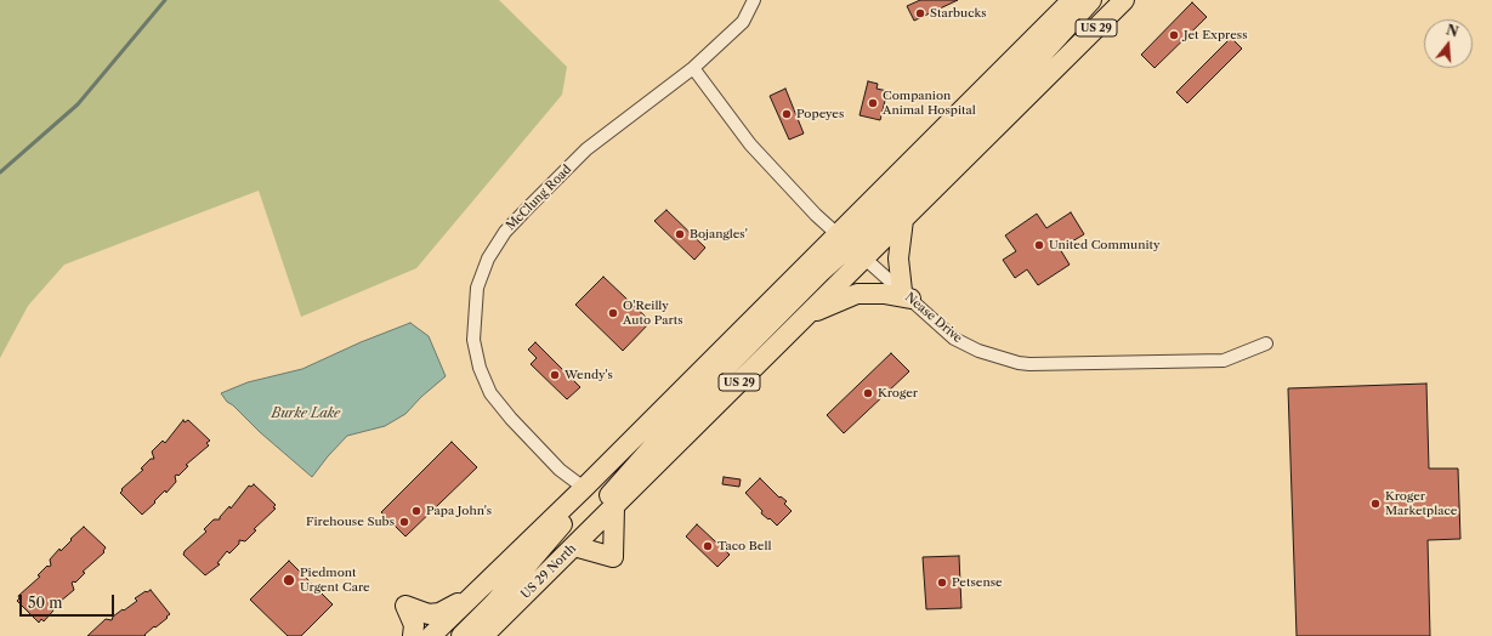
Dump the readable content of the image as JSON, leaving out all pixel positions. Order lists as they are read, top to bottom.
{
  "streets": {
    "main road": ["US 29", "US 29 North"],
    "street": ["McClung Road", "Nease Drive"]
  },
  "crossings": [
    ["US 29", "McClung Road"],
    ["US 29", "Nease Drive"],
    ["US 29", "US 29 North"],
    ["McClung Road", "Nease Drive"]
  ],
  "water": ["Burke Lake"],
  "places": [
    "Starbucks",
    "Jet Express",
    "Companion Animal Hospital",
    "Popeyes",
    "Bojangles'",
    "United Community",
    "O'Reilly Auto Parts",
    "Wendy's",
    "Kroger",
    "Kroger Marketplace",
    "Papa John's",
    "Firehouse Subs",
    "Taco Bell",
    "Piedmont Urgent Care",
    "Petsense"
  ],
  "scale_bar": "50 m",
  "north": "top"
}
